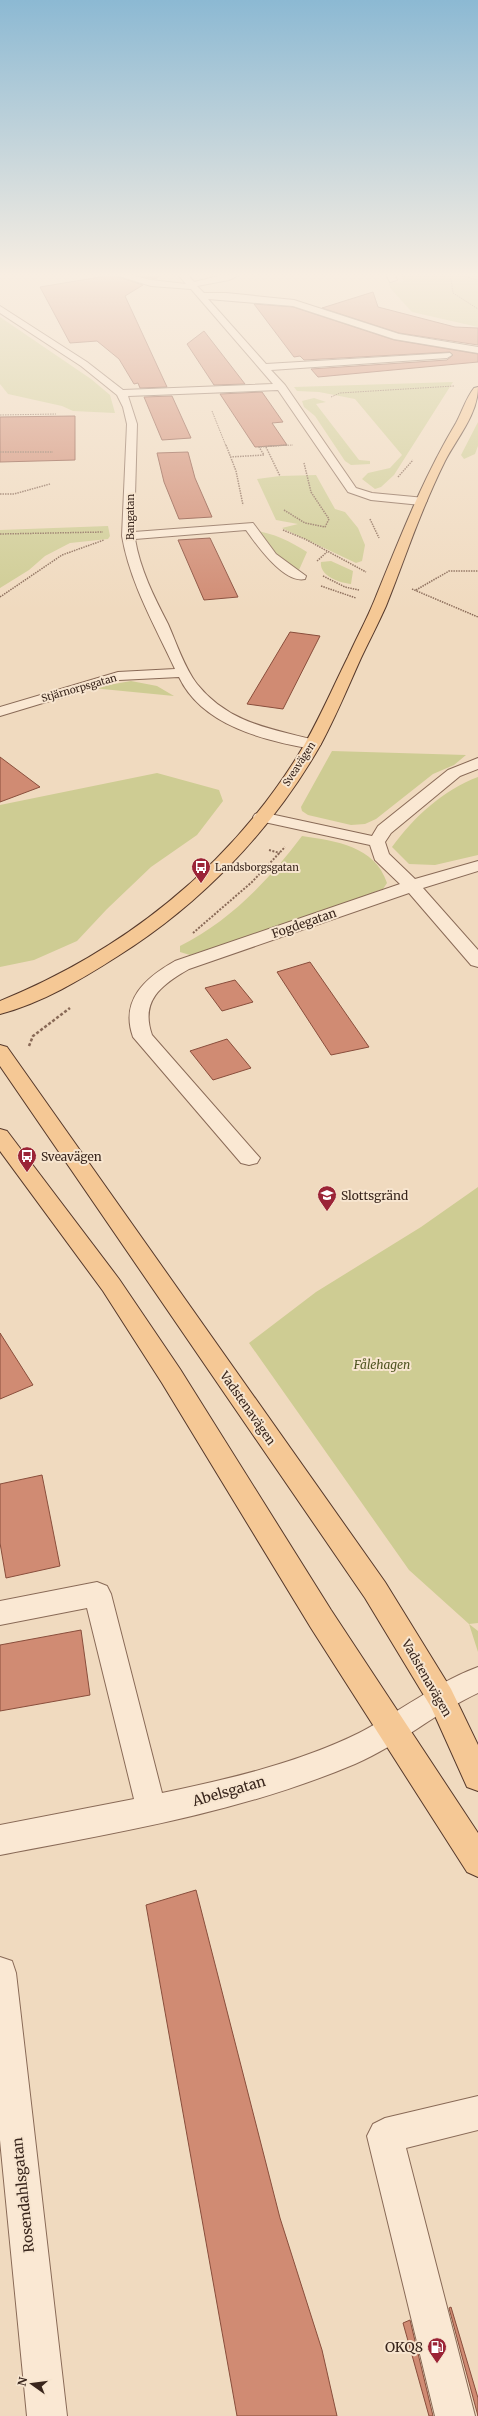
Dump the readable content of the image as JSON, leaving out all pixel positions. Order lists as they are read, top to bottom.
{
  "streets": {
    "main road": ["Sveavägen", "Vadstenavägen"],
    "street": [
      "Bangatan",
      "Stjärnorpsgatan",
      "Fogdegatan",
      "Abelsgatan",
      "Rosendahlsgatan"
    ]
  },
  "crossings": [
    ["Bangatan", "Stjärnorpsgatan"],
    ["Bangatan", "Sveavägen"],
    ["Vadstenavägen", "Abelsgatan"]
  ],
  "parks": ["Fålehagen"],
  "places": {
    "bus stop": ["Landsborgsgatan", "Sveavägen"],
    "school or university": ["Slottsgränd"],
    "fuel station": ["OKQ8"]
  },
  "north": "left"
}
